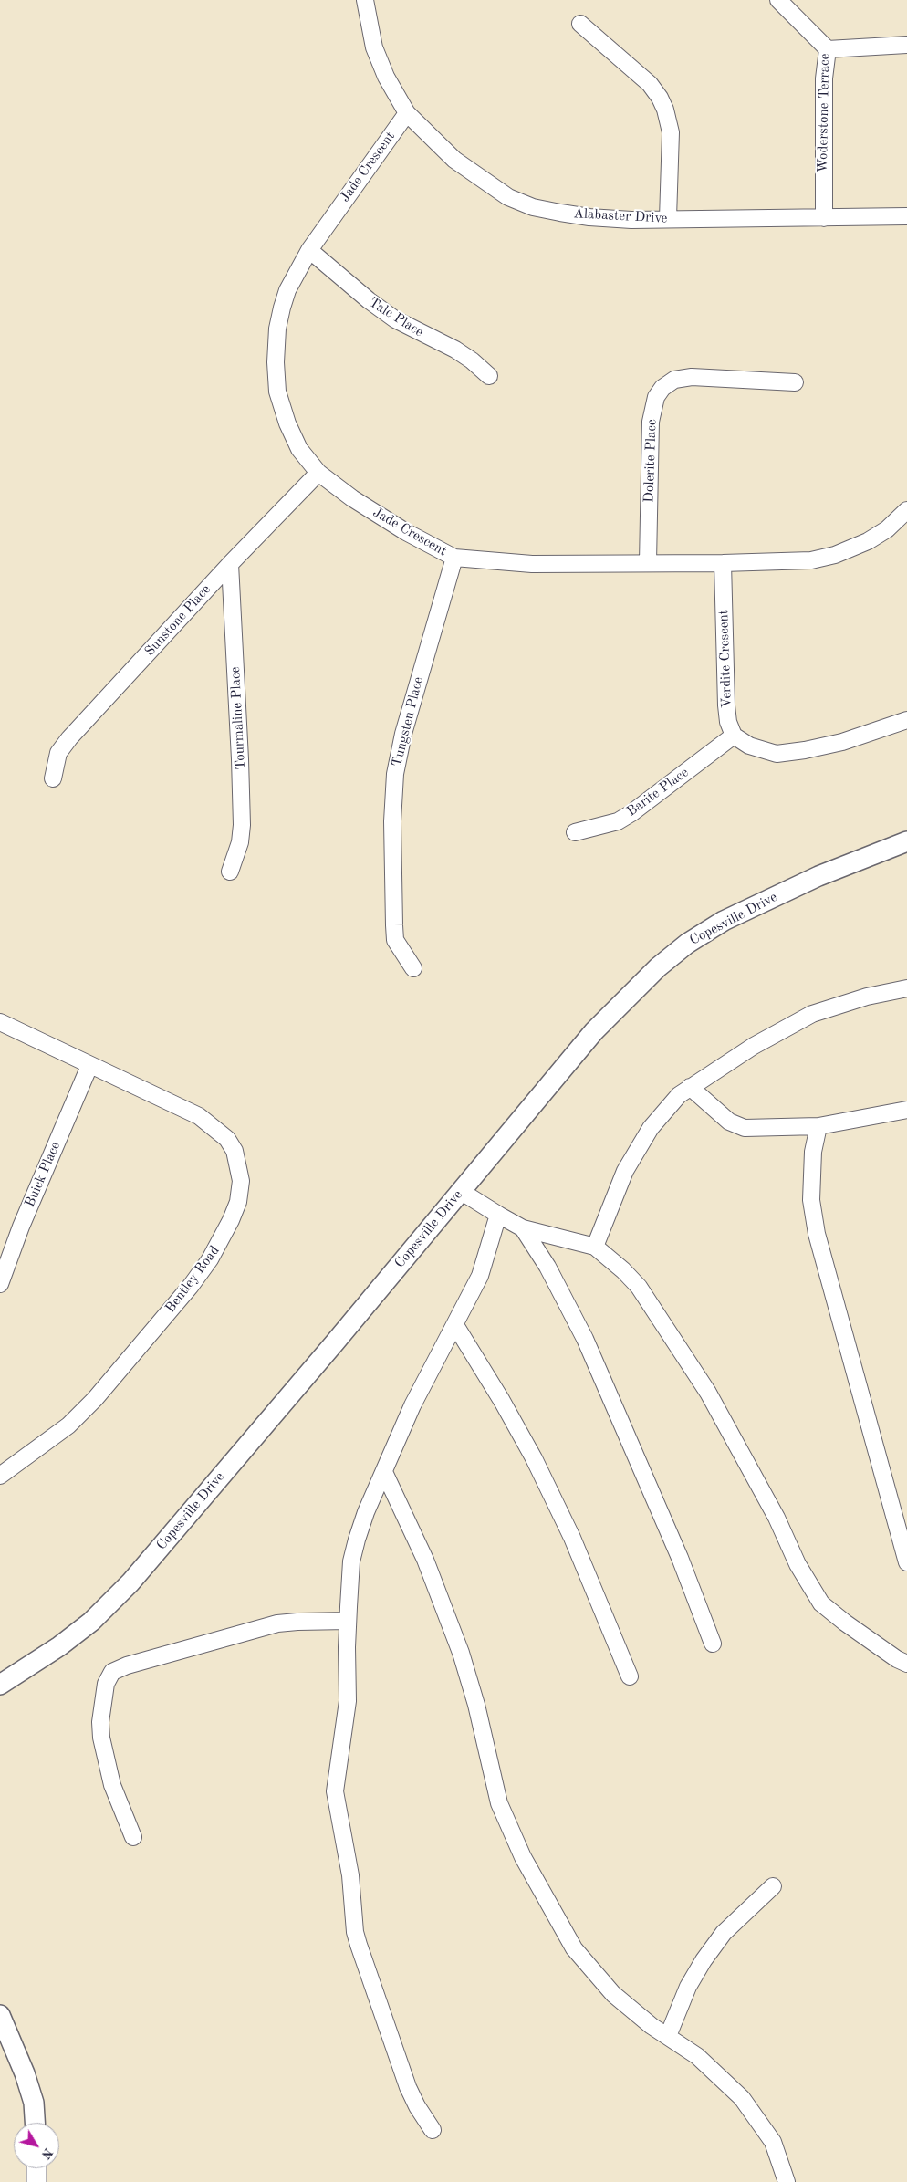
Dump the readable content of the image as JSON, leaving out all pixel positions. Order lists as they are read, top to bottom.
{
  "streets": {
    "street": [
      "Woderstone Terrace",
      "Jade Crescent",
      "Alabaster Drive",
      "Talc Place",
      "Dolerite Place",
      "Sunstone Place",
      "Verdite Crescent",
      "Tourmaline Place",
      "Tungsten Place",
      "Barite Place",
      "Copesville Drive",
      "Buick Place",
      "Bentley Road"
    ]
  },
  "crossings": [
    ["Woderstone Terrace", "Alabaster Drive"],
    ["Jade Crescent", "Alabaster Drive"],
    ["Jade Crescent", "Talc Place"],
    ["Jade Crescent", "Dolerite Place"],
    ["Jade Crescent", "Sunstone Place"],
    ["Jade Crescent", "Verdite Crescent"],
    ["Jade Crescent", "Tungsten Place"],
    ["Sunstone Place", "Tourmaline Place"],
    ["Verdite Crescent", "Barite Place"],
    ["Buick Place", "Bentley Road"]
  ],
  "north": "bottom right"
}
